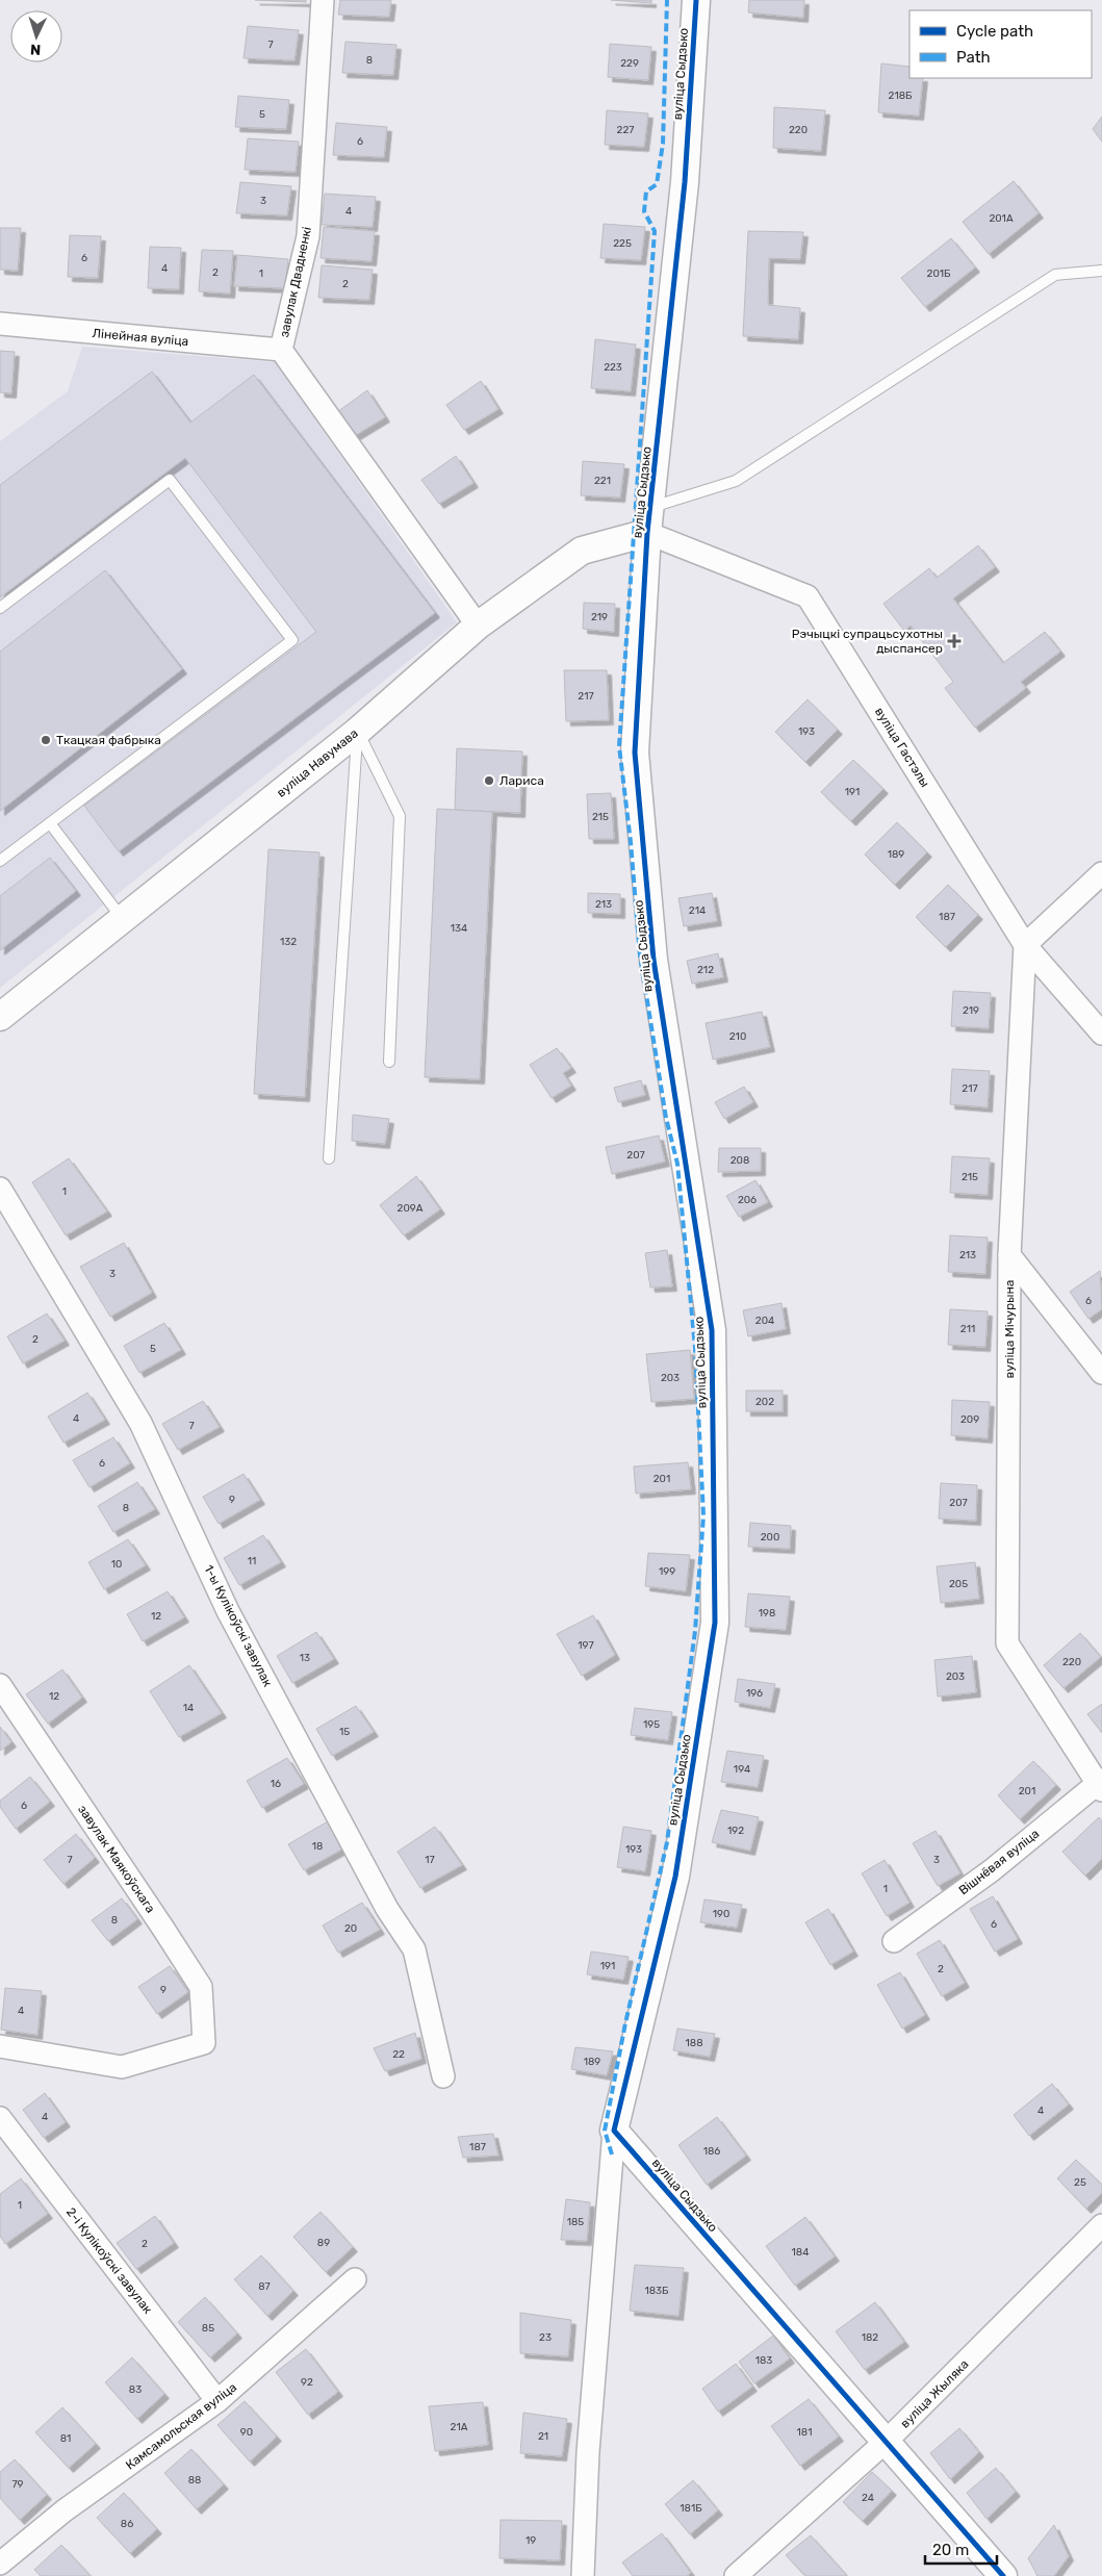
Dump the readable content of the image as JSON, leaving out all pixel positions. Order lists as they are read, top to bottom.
{
  "streets": {
    "street": [
      "вуліца Сыдзько",
      "завулак Двадненкі",
      "Лінейная вуліца",
      "вуліца Гастэлы",
      "вуліца Навумава",
      "вуліца Мічурына",
      "1-ы Кулікоўскі завулак",
      "завулак Маякоўскага",
      "Вішнёвая вуліца",
      "2-і Кулікоўскі завулак",
      "вуліца Жыляка",
      "Камсамольская вуліца"
    ]
  },
  "crossings": [
    ["вуліца Сыдзько", "вуліца Гастэлы"],
    ["вуліца Сыдзько", "вуліца Навумава"],
    ["вуліца Сыдзько", "вуліца Жыляка"],
    ["завулак Двадненкі", "Лінейная вуліца"],
    ["завулак Двадненкі", "вуліца Навумава"],
    ["вуліца Гастэлы", "вуліца Навумава"],
    ["вуліца Гастэлы", "вуліца Мічурына"],
    ["вуліца Мічурына", "Вішнёвая вуліца"],
    ["2-і Кулікоўскі завулак", "Камсамольская вуліца"]
  ],
  "places": {
    "health": ["Рэчыцкі супрацьсухотны дыспансер"],
    "other": ["Ткацкая фабрыка", "Лариса"]
  },
  "house_numbers": [
    "7",
    "8",
    "229",
    "218Б",
    "5",
    "227",
    "220",
    "6",
    "3",
    "4",
    "201А",
    "225",
    "6",
    "4",
    "2",
    "1",
    "201Б",
    "2",
    "223",
    "221",
    "219",
    "217",
    "193",
    "191",
    "215",
    "189",
    "213",
    "214",
    "187",
    "134",
    "132",
    "212",
    "219",
    "210",
    "217",
    "207",
    "208",
    "215",
    "1",
    "206",
    "209А",
    "213",
    "3",
    "6",
    "204",
    "211",
    "2",
    "5",
    "203",
    "202",
    "4",
    "209",
    "7",
    "6",
    "201",
    "9",
    "207",
    "8",
    "200",
    "11",
    "10",
    "199",
    "205",
    "198",
    "12",
    "197",
    "13",
    "220",
    "203",
    "196",
    "12",
    "14",
    "195",
    "15",
    "194",
    "16",
    "201",
    "6",
    "192",
    "18",
    "193",
    "7",
    "17",
    "3",
    "1",
    "190",
    "8",
    "6",
    "20",
    "191",
    "2",
    "9",
    "4",
    "188",
    "22",
    "189",
    "4",
    "4",
    "187",
    "186",
    "25",
    "1",
    "185",
    "89",
    "2",
    "184",
    "87",
    "183Б",
    "85",
    "23",
    "182",
    "183",
    "92",
    "83",
    "21А",
    "90",
    "181",
    "21",
    "81",
    "88",
    "79",
    "24",
    "181Б",
    "86",
    "19"
  ],
  "legend": ["Cycle path", "Path"],
  "scale_bar": "20 m",
  "north": "bottom"
}
